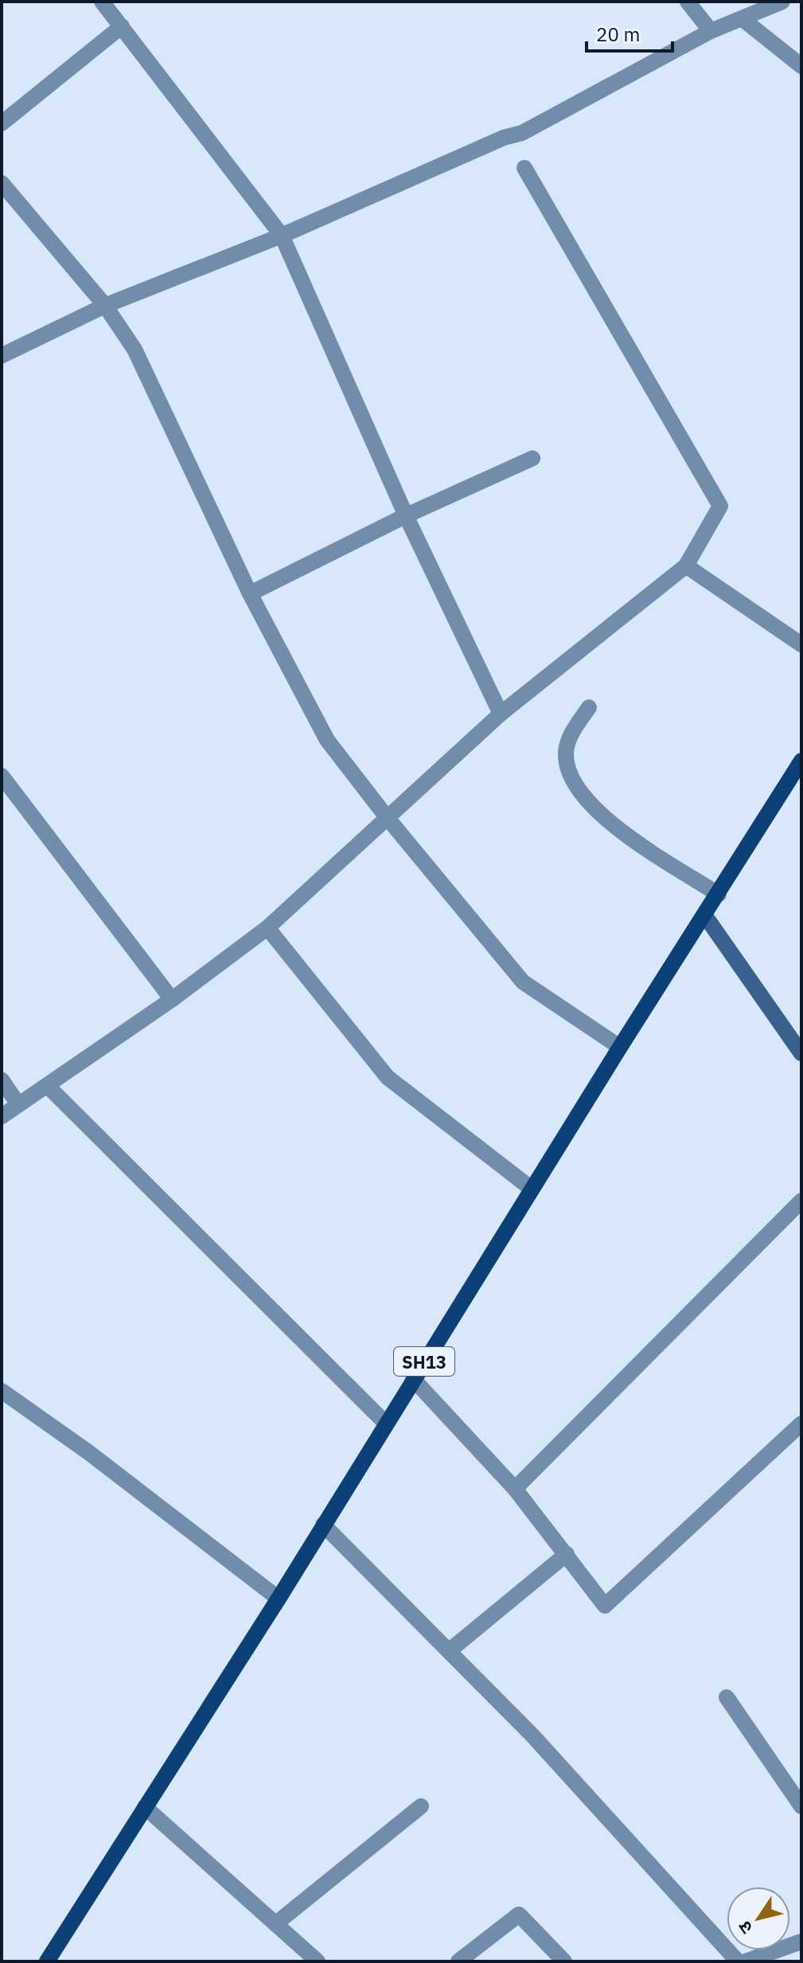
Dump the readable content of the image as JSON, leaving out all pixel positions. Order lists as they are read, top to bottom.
{
  "streets": {
    "main road": ["SH13"]
  },
  "scale_bar": "20 m",
  "north": "bottom left"
}
